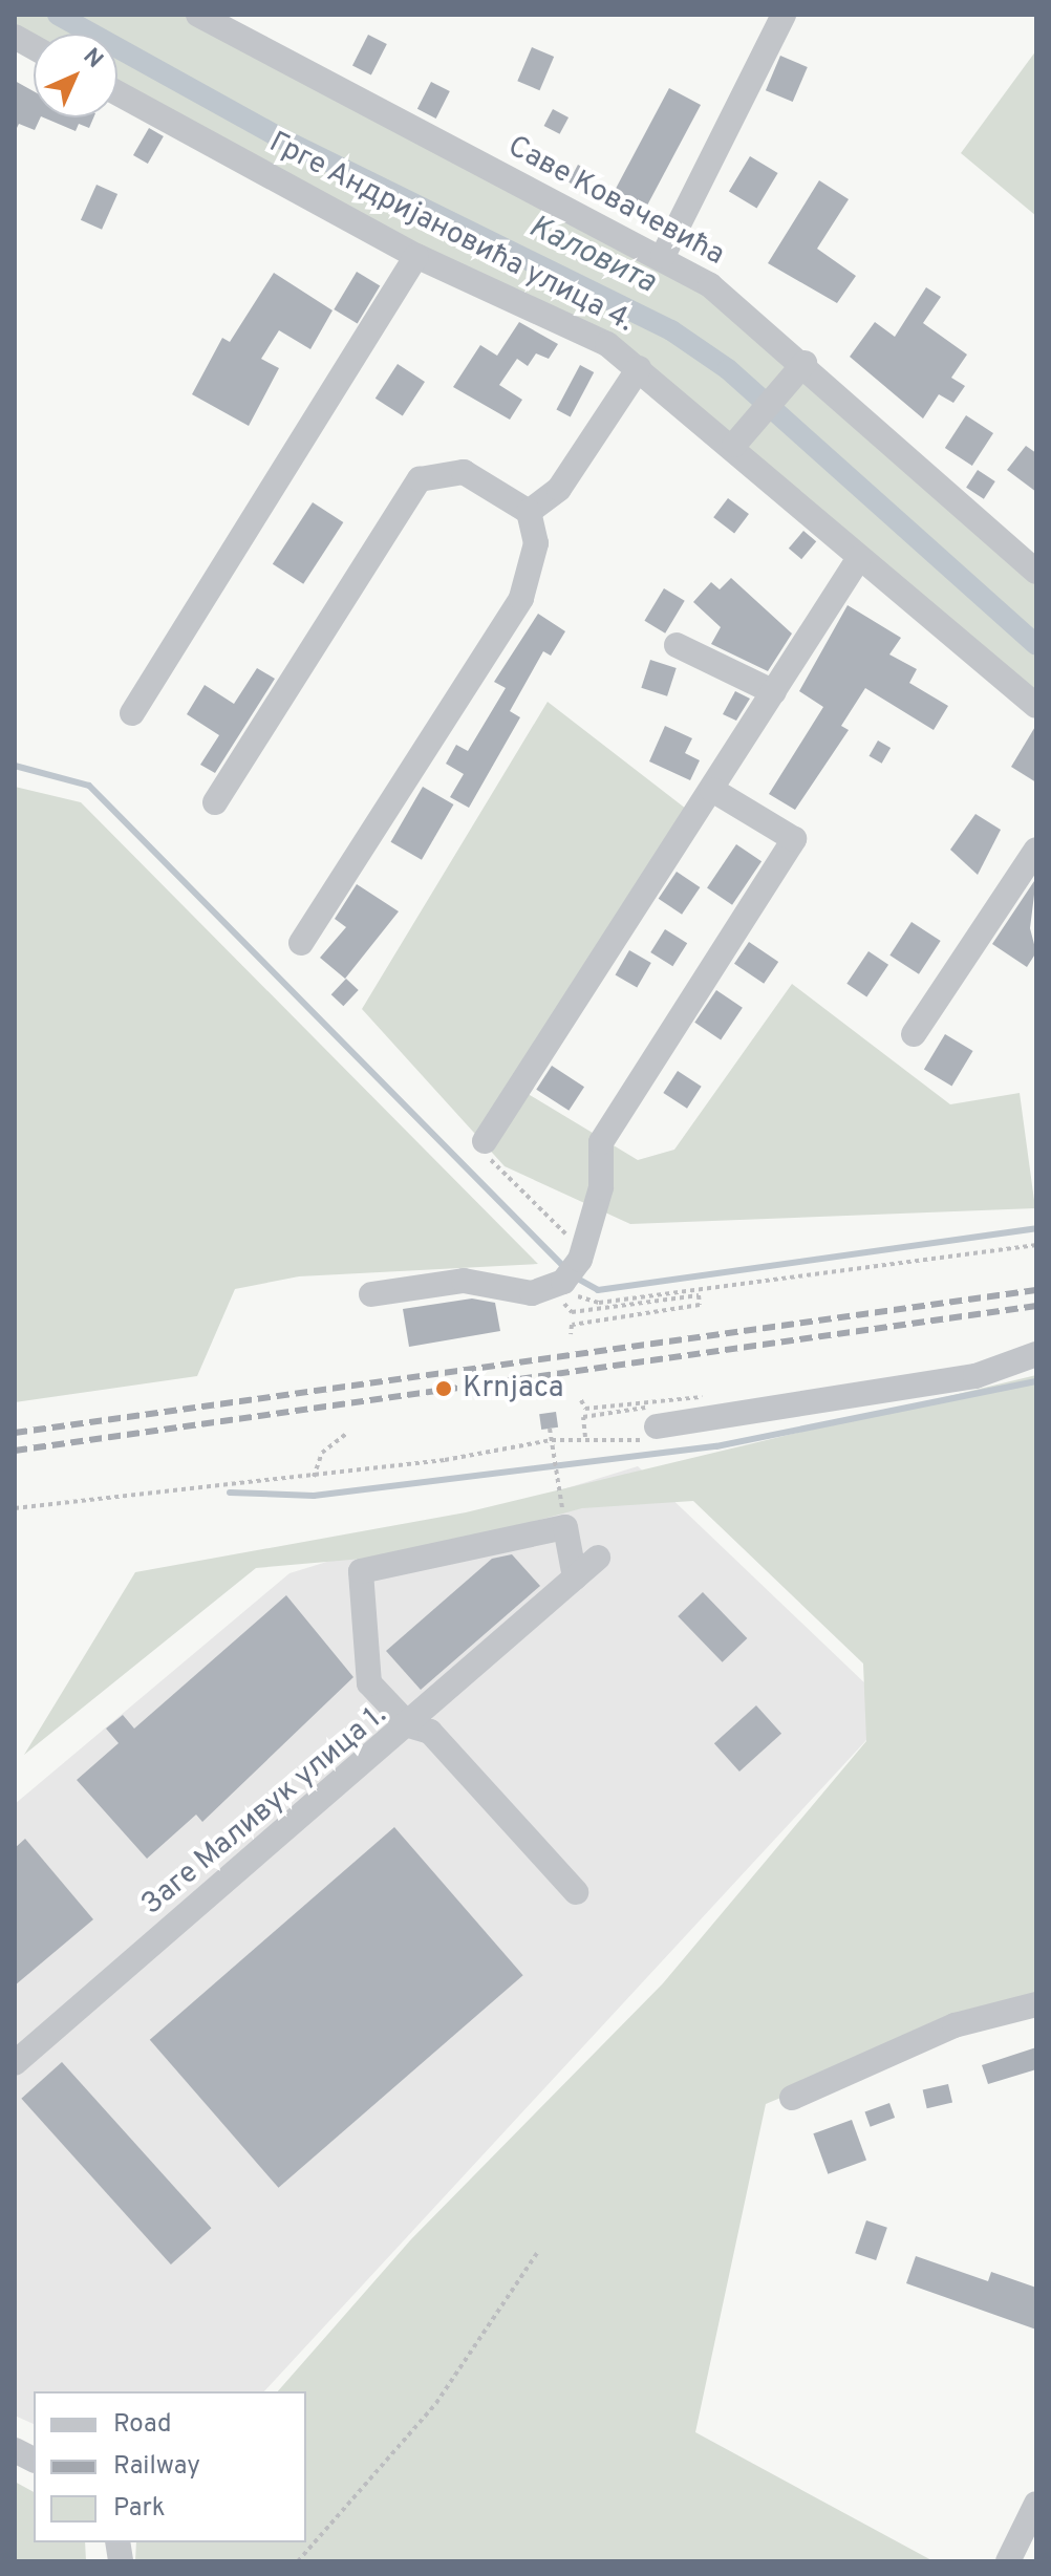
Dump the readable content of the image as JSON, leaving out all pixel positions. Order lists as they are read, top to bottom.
{
  "streets": {
    "street": ["Саве Ковачевића", "Грге Андријановића улица 4.", "Заге Маливук улица 1."]
  },
  "water": ["Каловита"],
  "places": ["Krnjaca"],
  "legend": ["Road", "Railway", "Park"],
  "north": "top right"
}
